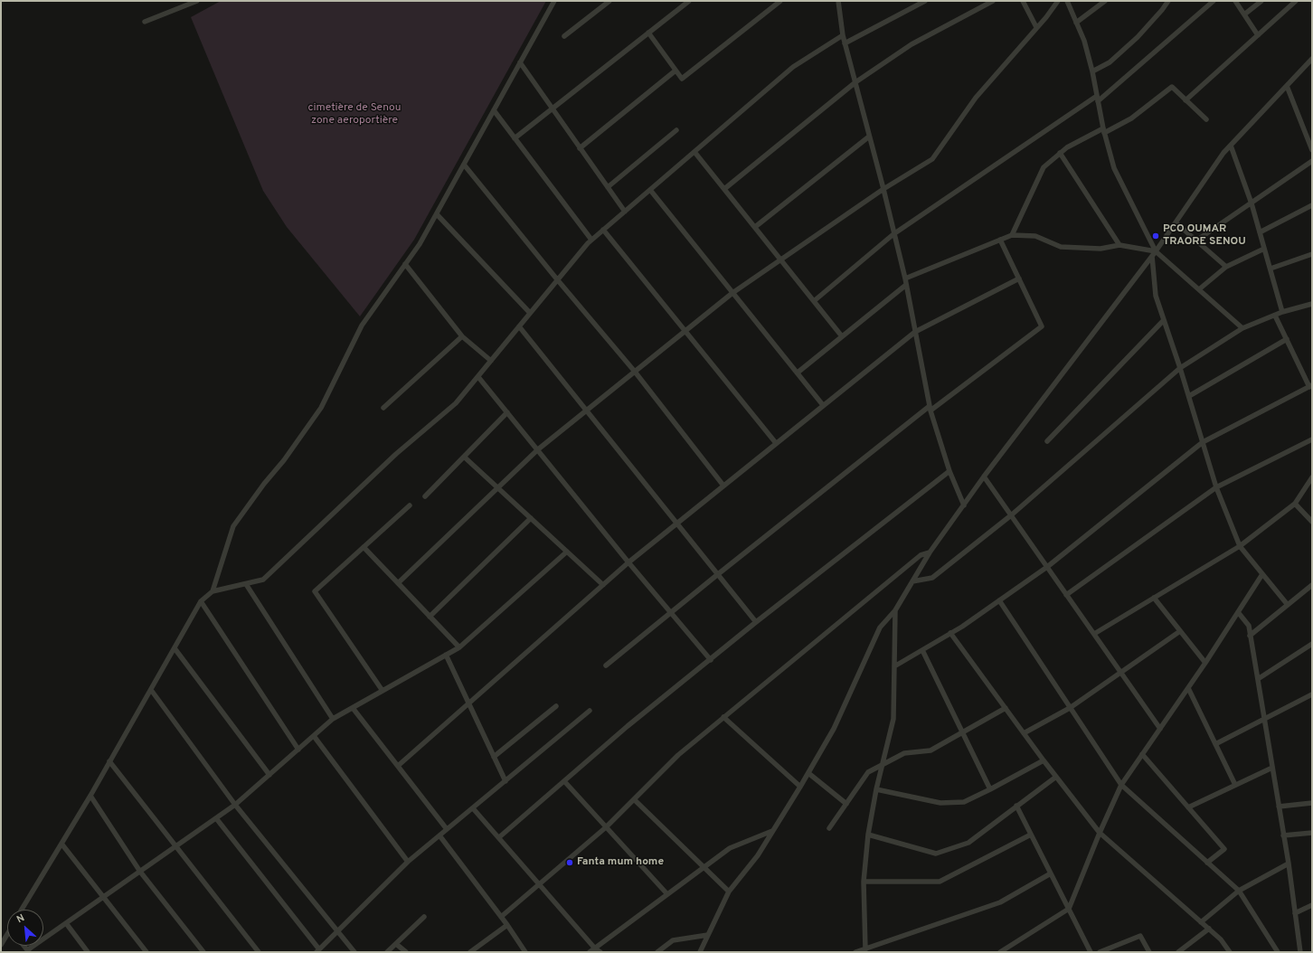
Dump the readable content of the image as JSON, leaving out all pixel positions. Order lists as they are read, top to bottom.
{
  "parks": ["cimetière de Senou zone aeroportière"],
  "places": ["PCO OUMAR TRAORE SENOU", "Fanta mum home"],
  "north": "top left"
}
